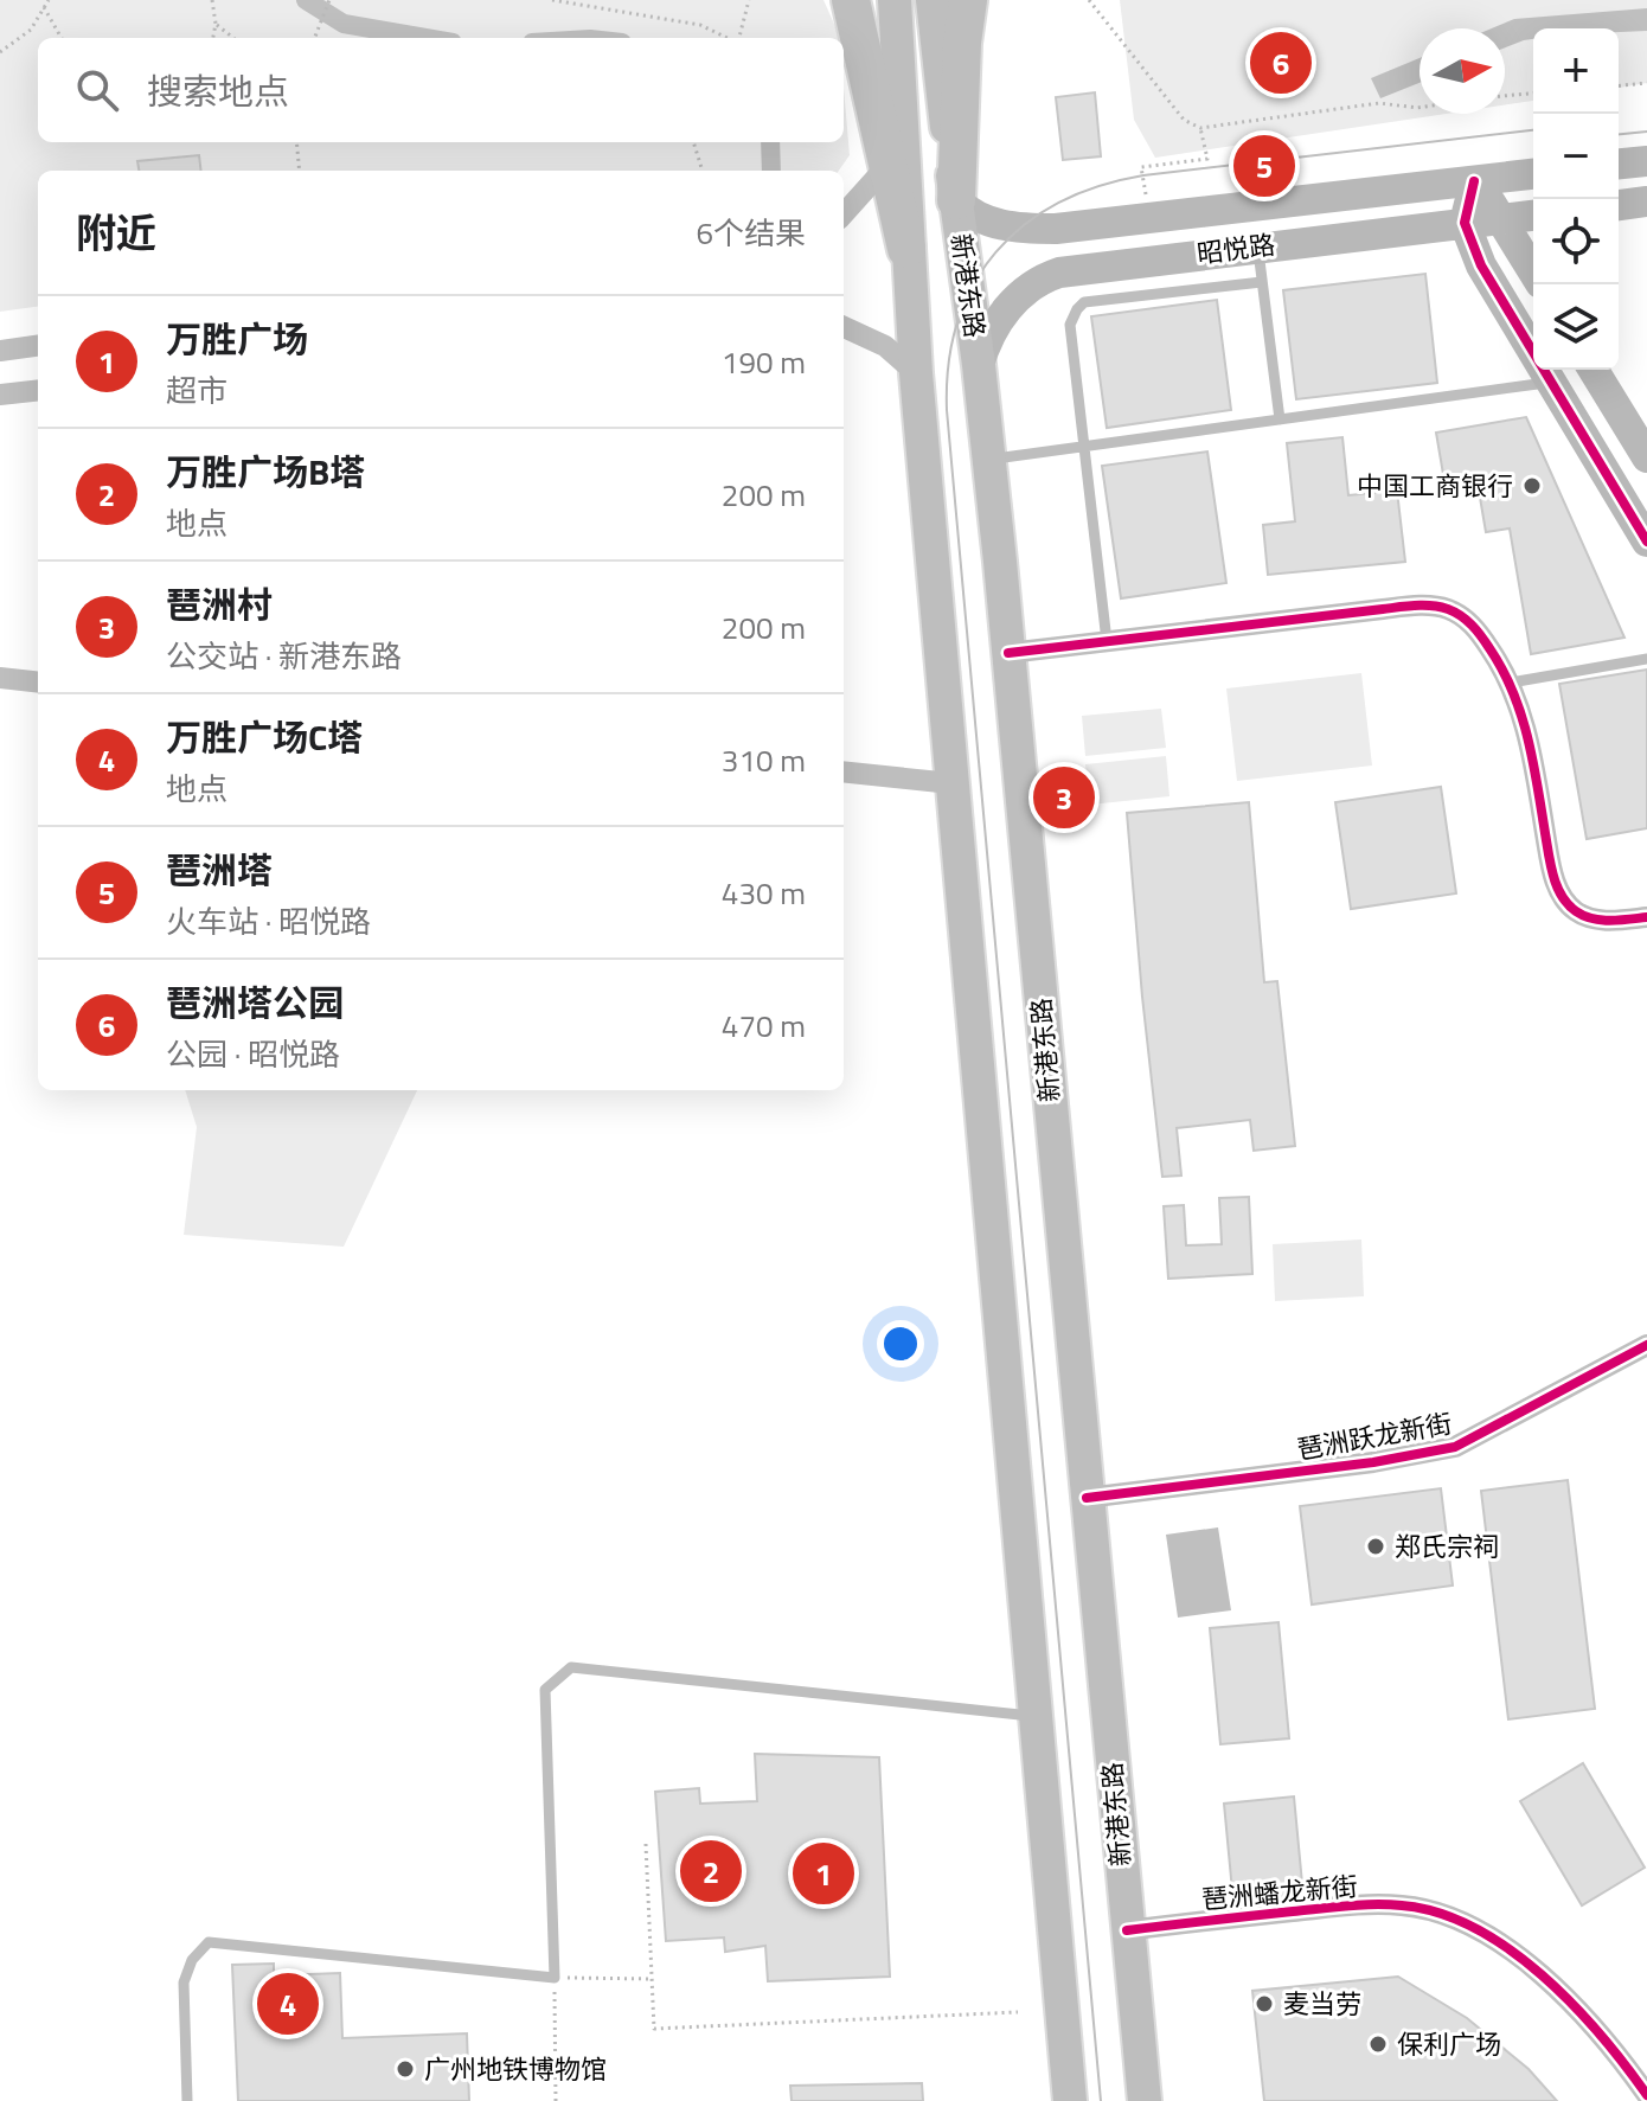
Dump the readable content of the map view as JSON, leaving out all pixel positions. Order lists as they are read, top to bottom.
{
  "streets": {
    "main road": ["昭悦路", "新港东路"],
    "street": ["琶洲跃龙新街", "琶洲蟠龙新街"]
  },
  "crossings": [
    ["昭悦路", "新港东路"],
    ["新港东路", "琶洲跃龙新街"],
    ["新港东路", "琶洲蟠龙新街"]
  ],
  "places": [
    "中国工商银行",
    "郑氏宗祠",
    "麦当劳",
    "保利广场",
    "广州地铁博物馆"
  ],
  "north": "right",
  "page": {
    "pins": [
      "6",
      "5",
      "3",
      "2",
      "1",
      "4"
    ],
    "map_buttons": ["+", "−"],
    "search": "搜索地点",
    "heading": ["附近", "6个结果"],
    "list": [
      {
        "mark": "1",
        "name": "万胜广场",
        "note": "超市",
        "value": "190 m"
      },
      {
        "mark": "2",
        "name": "万胜广场B塔",
        "note": "地点",
        "value": "200 m"
      },
      {
        "mark": "3",
        "name": "琶洲村",
        "note": "公交站 · 新港东路",
        "value": "200 m"
      },
      {
        "mark": "4",
        "name": "万胜广场C塔",
        "note": "地点",
        "value": "310 m"
      },
      {
        "mark": "5",
        "name": "琶洲塔",
        "note": "火车站 · 昭悦路",
        "value": "430 m"
      },
      {
        "mark": "6",
        "name": "琶洲塔公园",
        "note": "公园 · 昭悦路",
        "value": "470 m"
      }
    ]
  }
}
